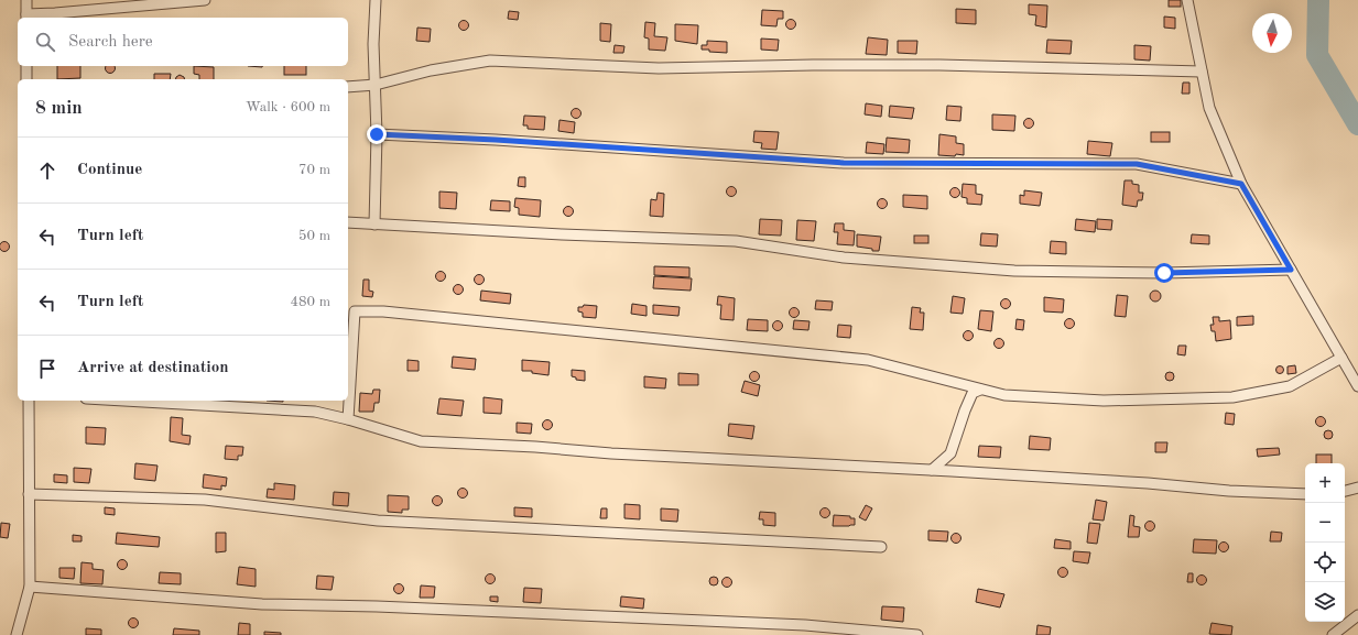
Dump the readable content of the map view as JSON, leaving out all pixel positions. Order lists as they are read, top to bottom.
{
  "north": "bottom",
  "page": {
    "search": "Search here",
    "heading": ["8 min", "Walk · 600 m"],
    "list": [
      ["Continue", "70 m"],
      ["Turn left", "50 m"],
      ["Turn left", "480 m"],
      "Arrive at destination"
    ],
    "map_buttons": ["+", "−"]
  }
}
